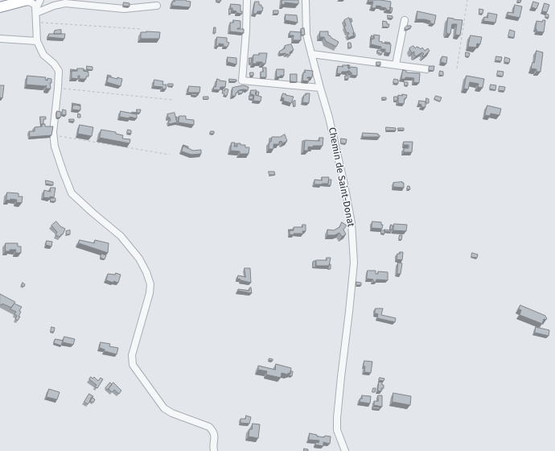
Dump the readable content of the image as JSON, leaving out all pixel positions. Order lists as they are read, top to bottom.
{
  "streets": {
    "street": ["Chemin de Saint-Donat"]
  }
}
